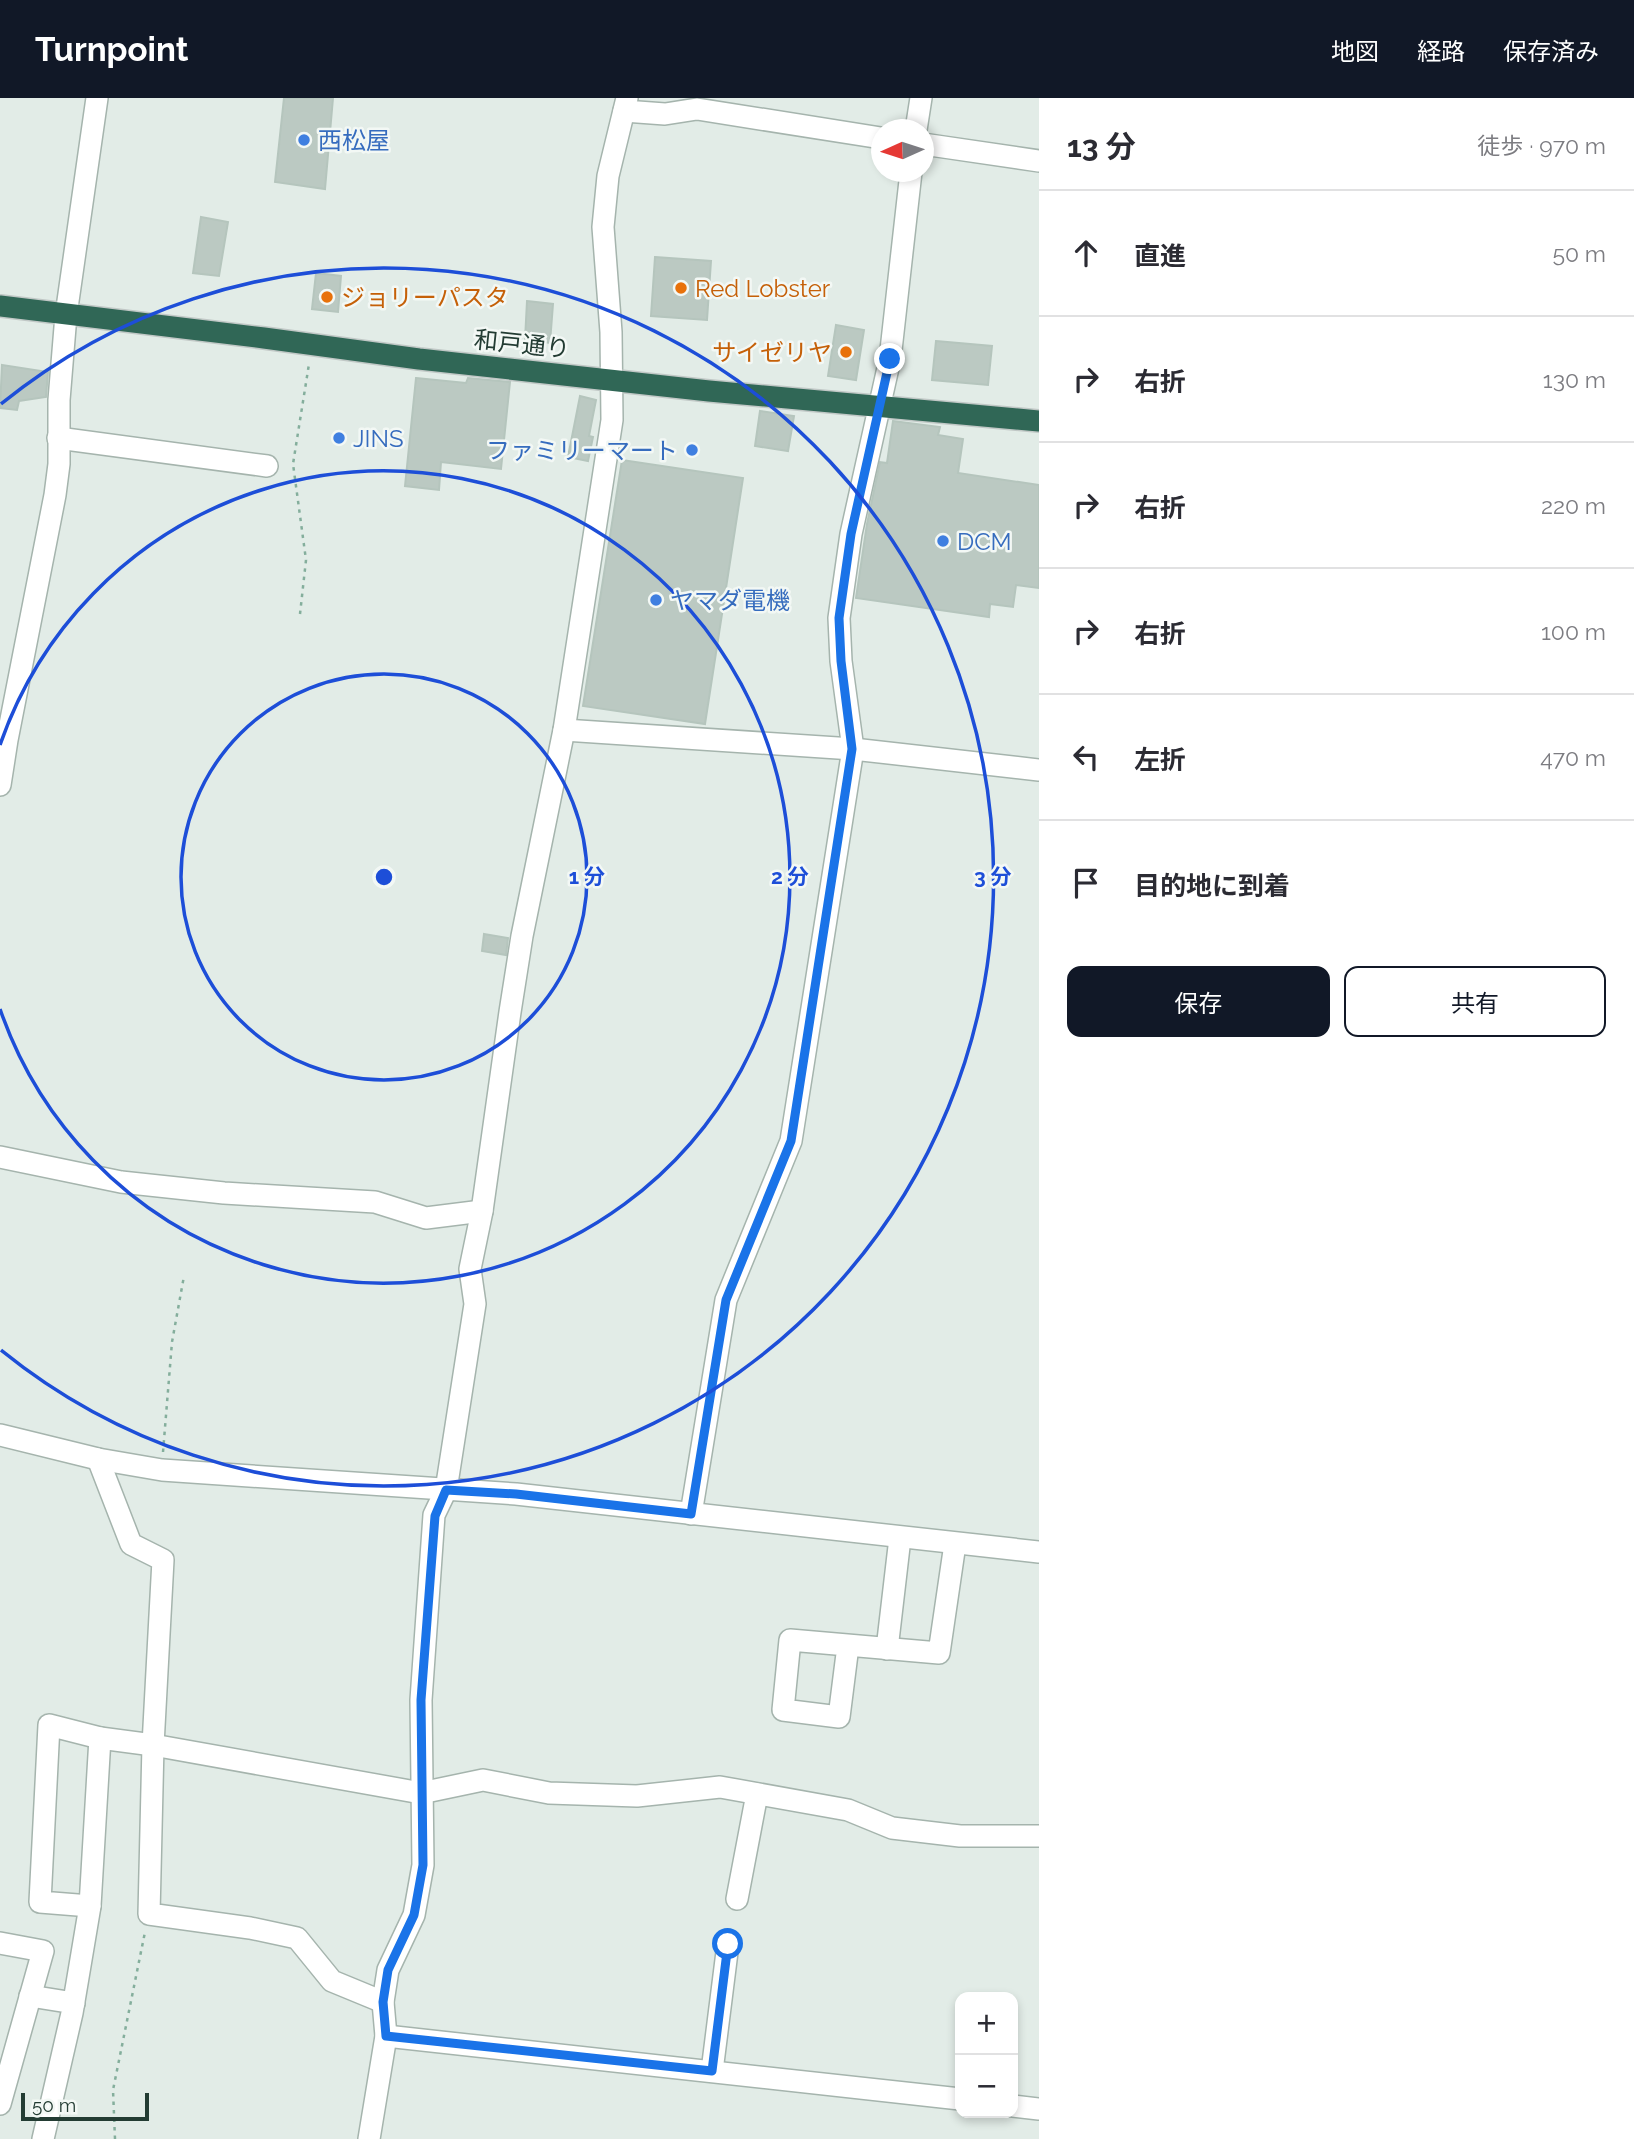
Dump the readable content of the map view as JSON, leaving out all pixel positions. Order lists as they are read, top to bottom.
{
  "streets": {
    "highway": ["和戸通り"]
  },
  "places": [
    "西松屋",
    "Red Lobster",
    "ジョリーパスタ",
    "サイゼリヤ",
    "JINS",
    "ファミリーマート",
    "DCM",
    "ヤマダ電機"
  ],
  "scale_bar": "50 m",
  "north": "left",
  "page": {
    "header": "Turnpoint",
    "nav": ["地図", "経路", "保存済み"],
    "heading": ["13 分", "徒歩 · 970 m"],
    "list": [
      ["直進", "50 m"],
      ["右折", "130 m"],
      ["右折", "220 m"],
      ["右折", "100 m"],
      ["左折", "470 m"],
      "目的地に到着"
    ],
    "buttons": ["保存", "共有"],
    "map_buttons": ["+", "−"],
    "scale": "50 m"
  },
  "rings": ["1 分", "2 分", "3 分"]
}
